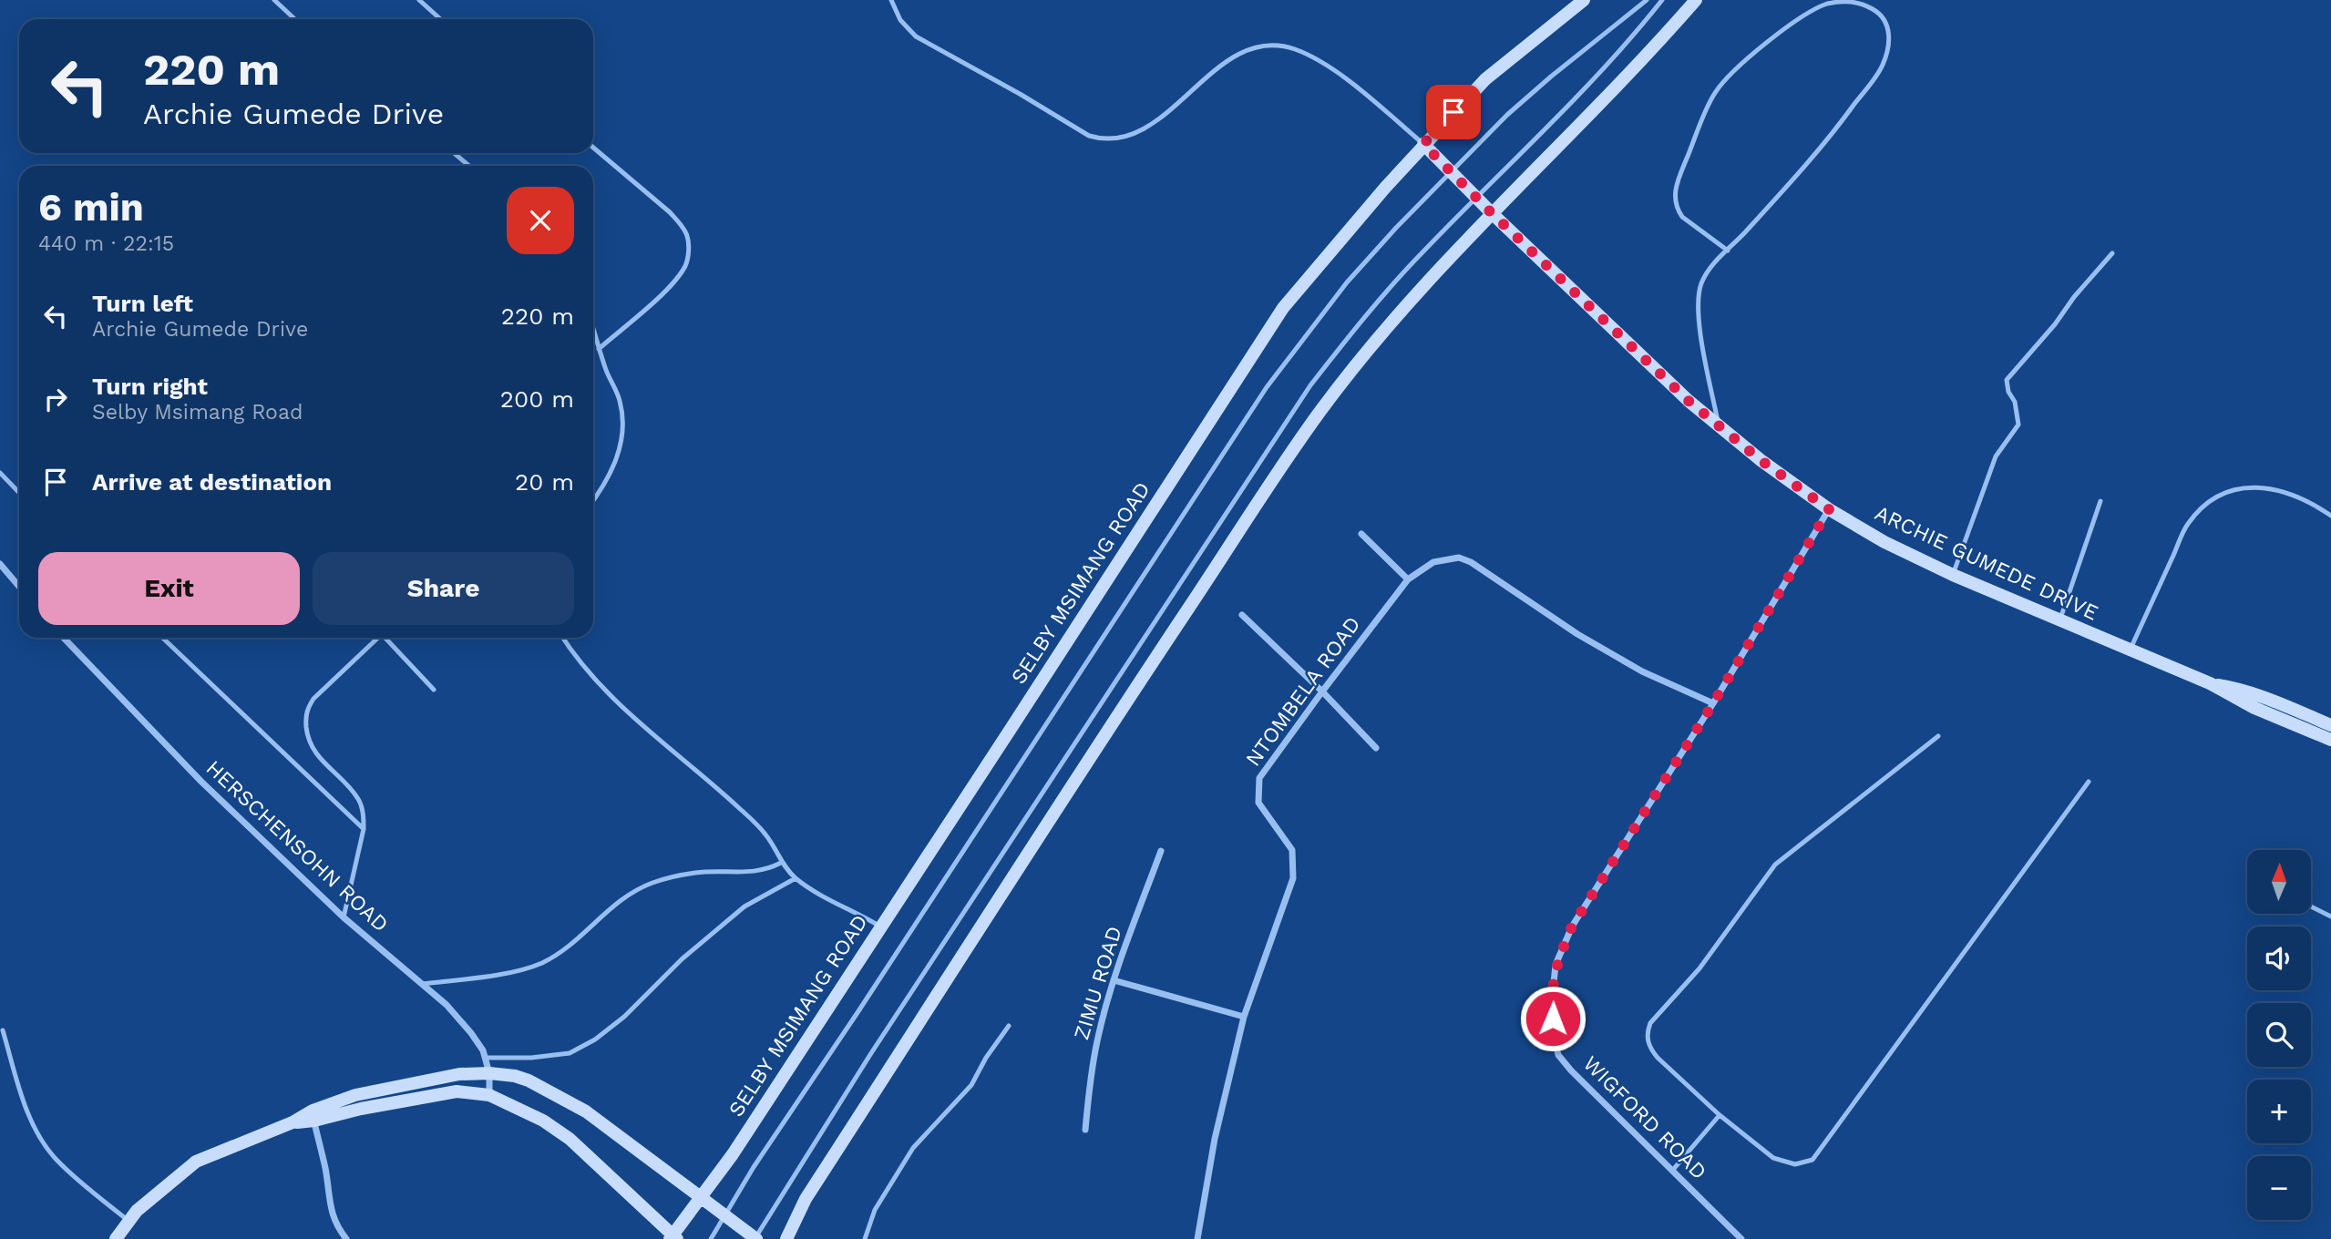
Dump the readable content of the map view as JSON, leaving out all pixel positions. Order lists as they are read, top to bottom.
{
  "streets": {
    "main road": ["ARCHIE GUMEDE DRIVE", "SELBY MSIMANG ROAD"],
    "street": [
      "NTOMBELA ROAD",
      "HERSCHENSOHN ROAD",
      "ZIMU ROAD",
      "WIGFORD ROAD"
    ]
  },
  "crossings": [
    ["ARCHIE GUMEDE DRIVE", "SELBY MSIMANG ROAD"],
    ["ARCHIE GUMEDE DRIVE", "WIGFORD ROAD"],
    ["NTOMBELA ROAD", "WIGFORD ROAD"]
  ],
  "north": "top",
  "page": {
    "turn": ["220 m", "Archie Gumede Drive"],
    "heading": ["6 min", "440 m · 22:15"],
    "list": [
      {
        "name": "Turn left",
        "note": "Archie Gumede Drive",
        "value": "220 m"
      },
      {
        "name": "Turn right",
        "note": "Selby Msimang Road",
        "value": "200 m"
      },
      {
        "name": "Arrive at destination",
        "value": "20 m"
      }
    ],
    "buttons": ["Exit", "Share"],
    "map_buttons": ["+", "−"]
  }
}
